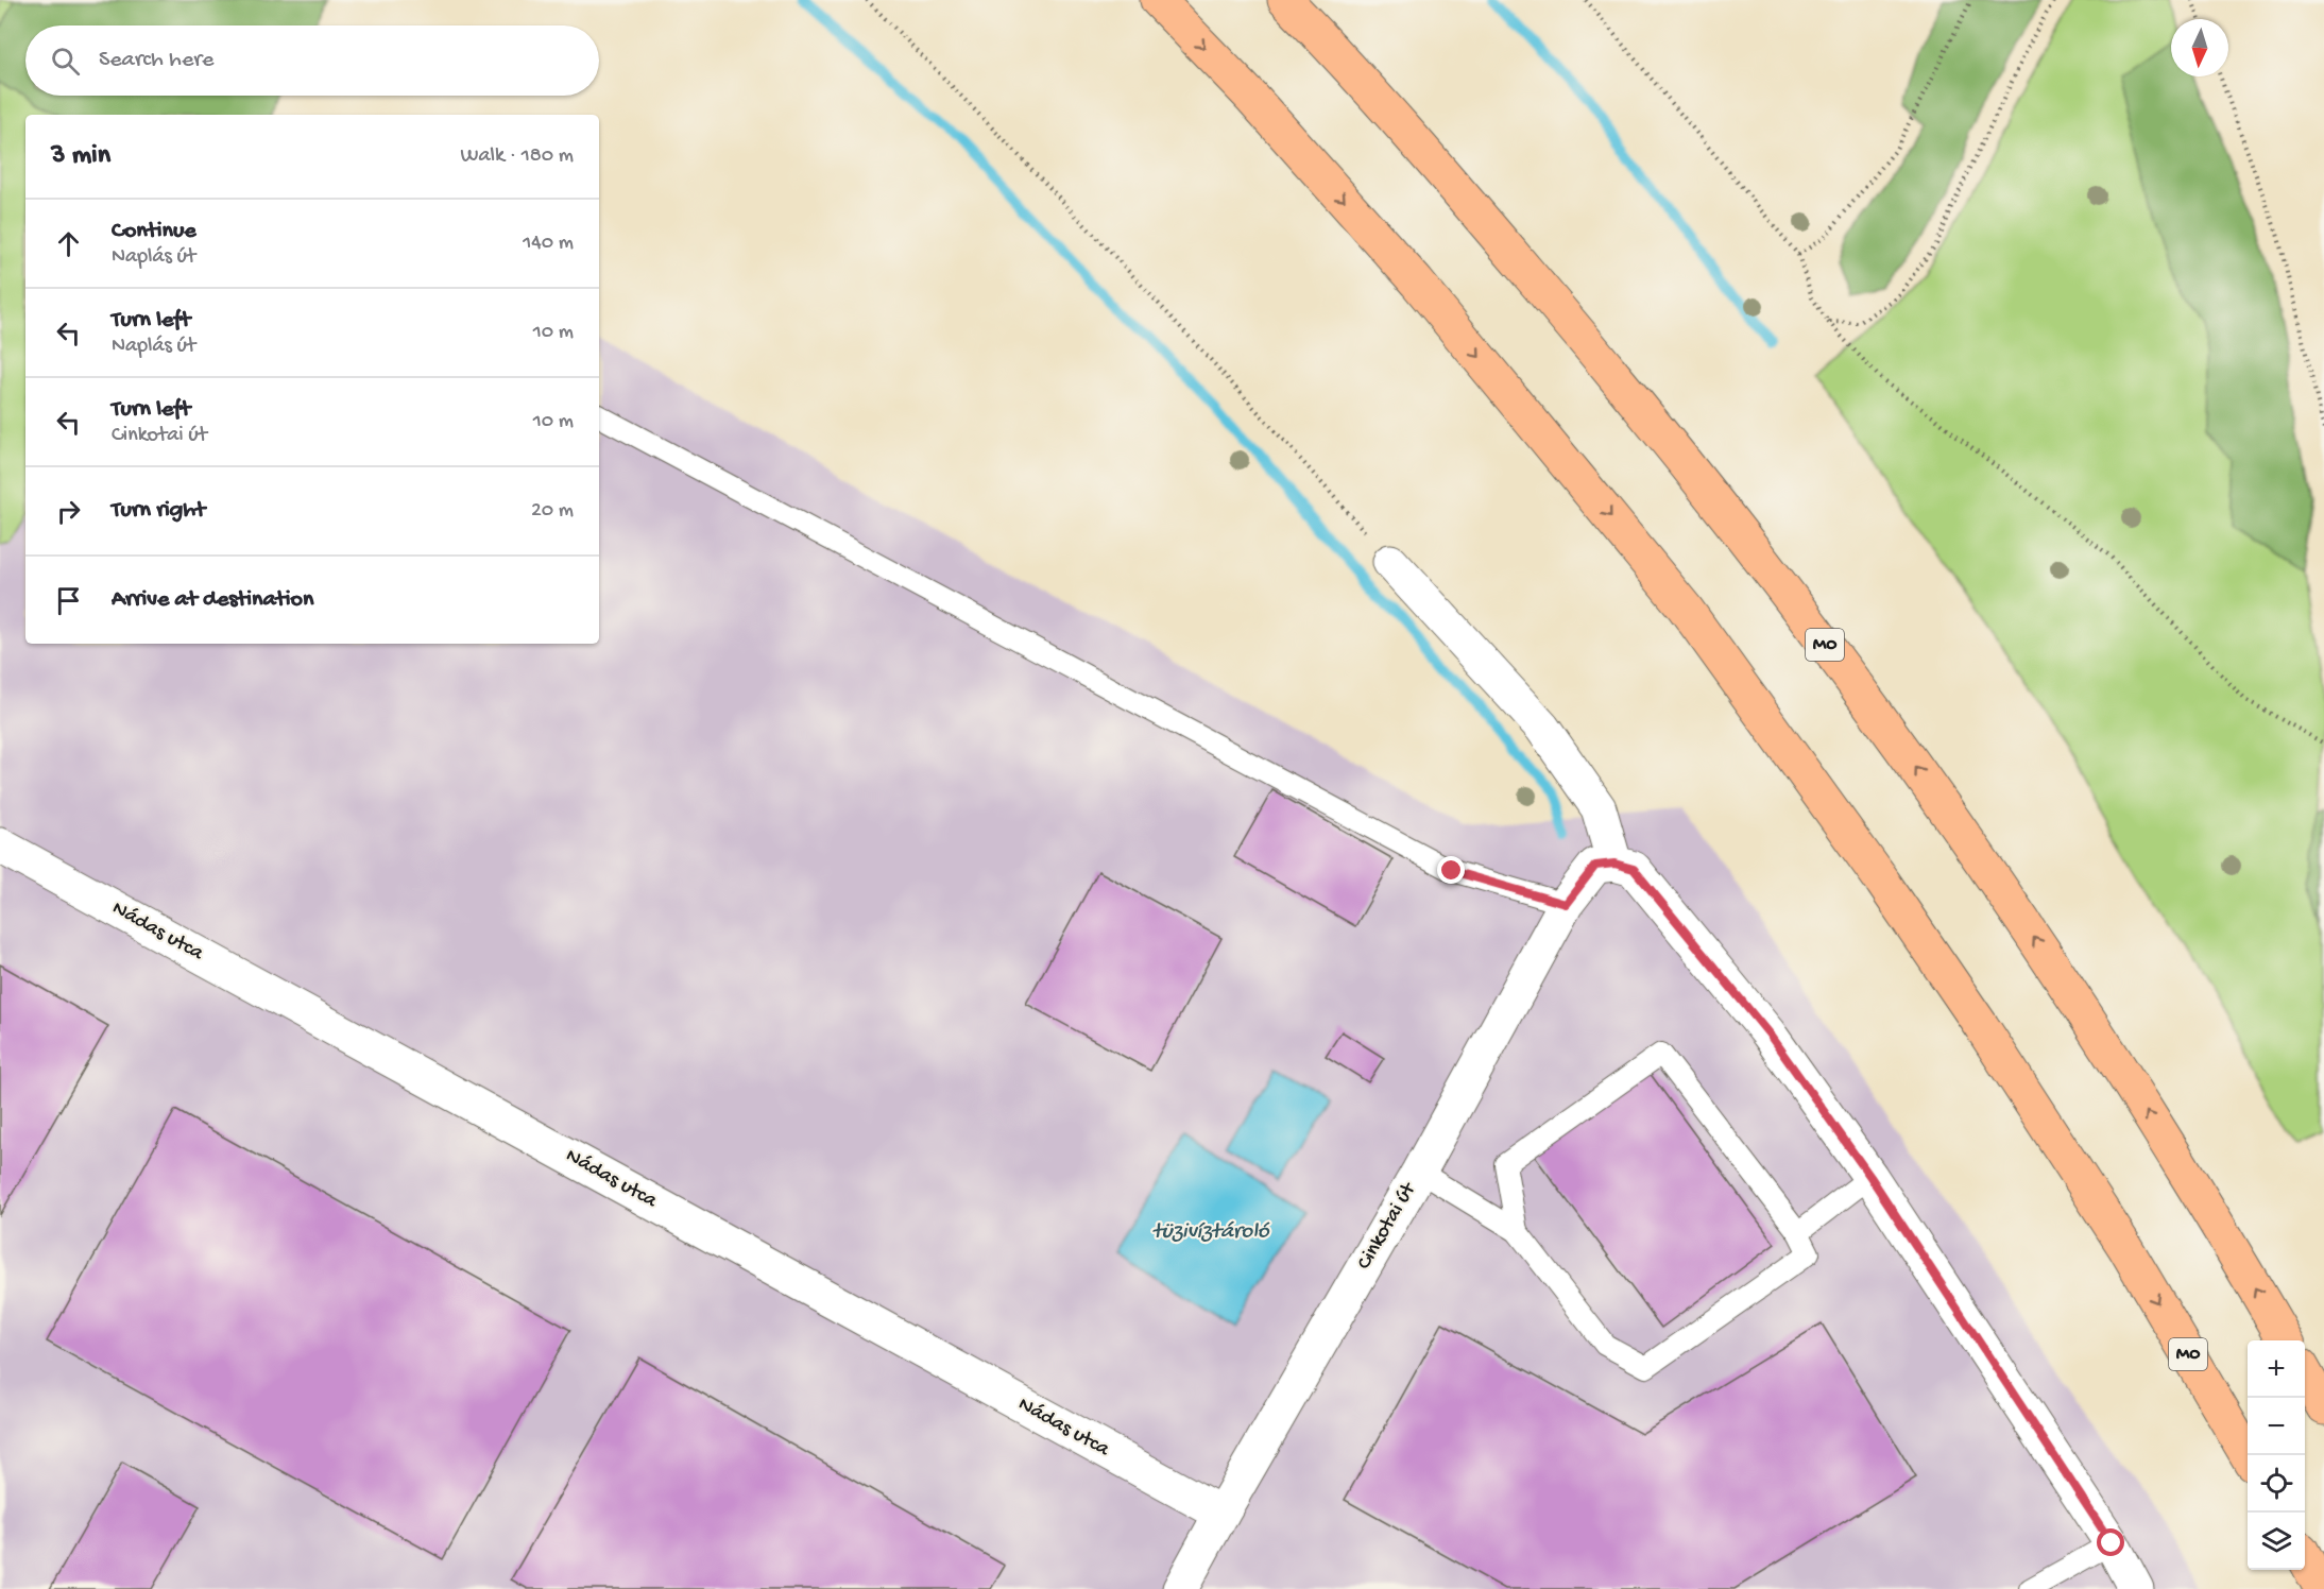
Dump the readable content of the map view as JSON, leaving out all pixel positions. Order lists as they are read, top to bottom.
{
  "streets": {
    "highway": ["M0"],
    "street": ["Nádas utca", "Cinkotai út"]
  },
  "crossings": [
    ["Nádas utca", "Cinkotai út"]
  ],
  "water": ["tüzivíztároló"],
  "north": "bottom",
  "page": {
    "search": "Search here",
    "heading": ["3 min", "Walk · 180 m"],
    "list": [
      ["Continue", "Naplás út", "140 m"],
      ["Turn left", "Naplás út", "10 m"],
      ["Turn left", "Cinkotai út", "10 m"],
      ["Turn right", "20 m"],
      "Arrive at destination"
    ],
    "map_buttons": ["+", "−"]
  }
}
